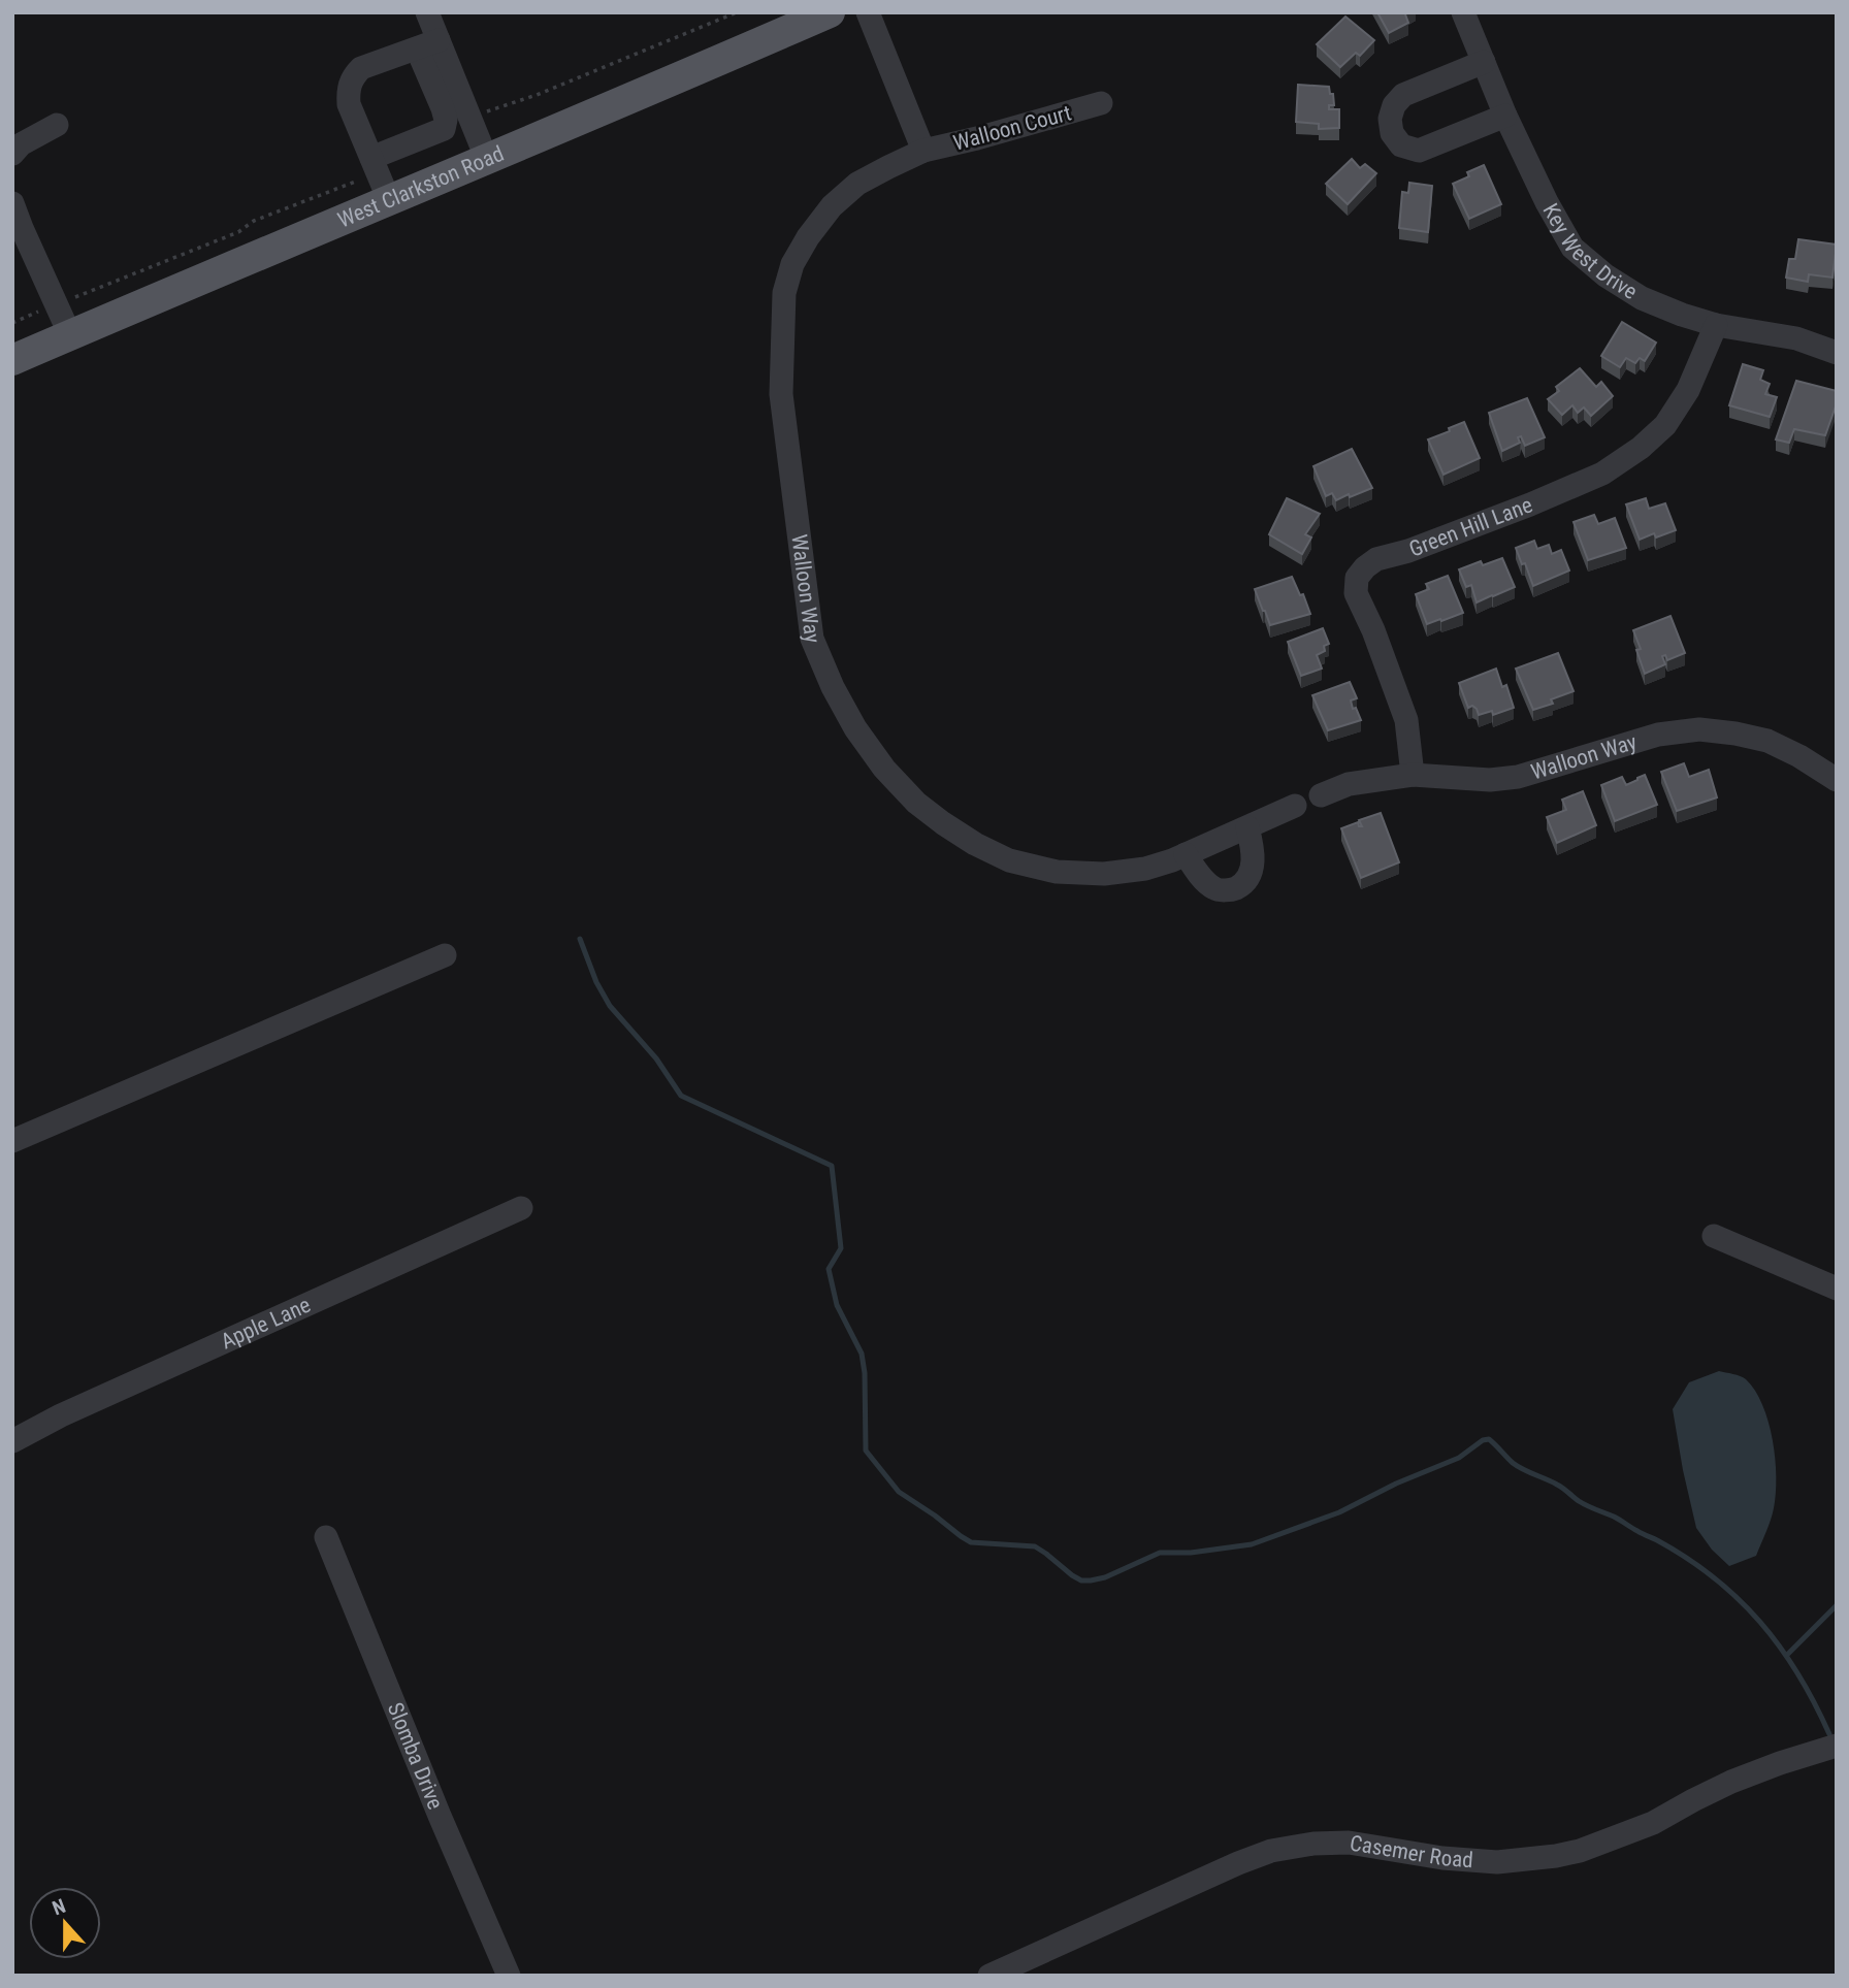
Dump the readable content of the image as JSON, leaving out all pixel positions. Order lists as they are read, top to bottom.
{
  "streets": {
    "main road": ["West Clarkston Road"],
    "street": [
      "Walloon Court",
      "Key West Drive",
      "Green Hill Lane",
      "Walloon Way",
      "Apple Lane",
      "Slomba Drive",
      "Casemer Road"
    ]
  },
  "crossings": [
    ["Walloon Court", "Walloon Way"],
    ["Key West Drive", "Green Hill Lane"],
    ["Green Hill Lane", "Walloon Way"]
  ],
  "north": "top"
}
